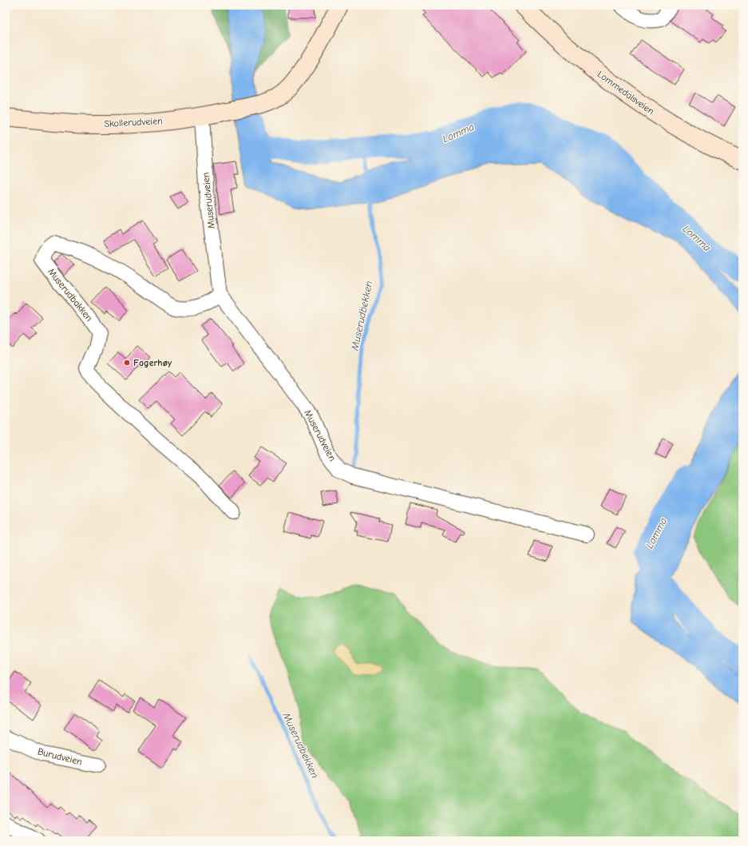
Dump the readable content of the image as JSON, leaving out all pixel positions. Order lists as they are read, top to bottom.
{
  "streets": {
    "street": [
      "Lommedalsveien",
      "Skollerudveien",
      "Muserudveien",
      "Muserudbakken",
      "Burudveien"
    ]
  },
  "crossings": [
    ["Skollerudveien", "Muserudveien"],
    ["Muserudveien", "Muserudbakken"]
  ],
  "water": ["Lomma", "Muserudbekken"],
  "places": ["Fagerhøy"]
}
